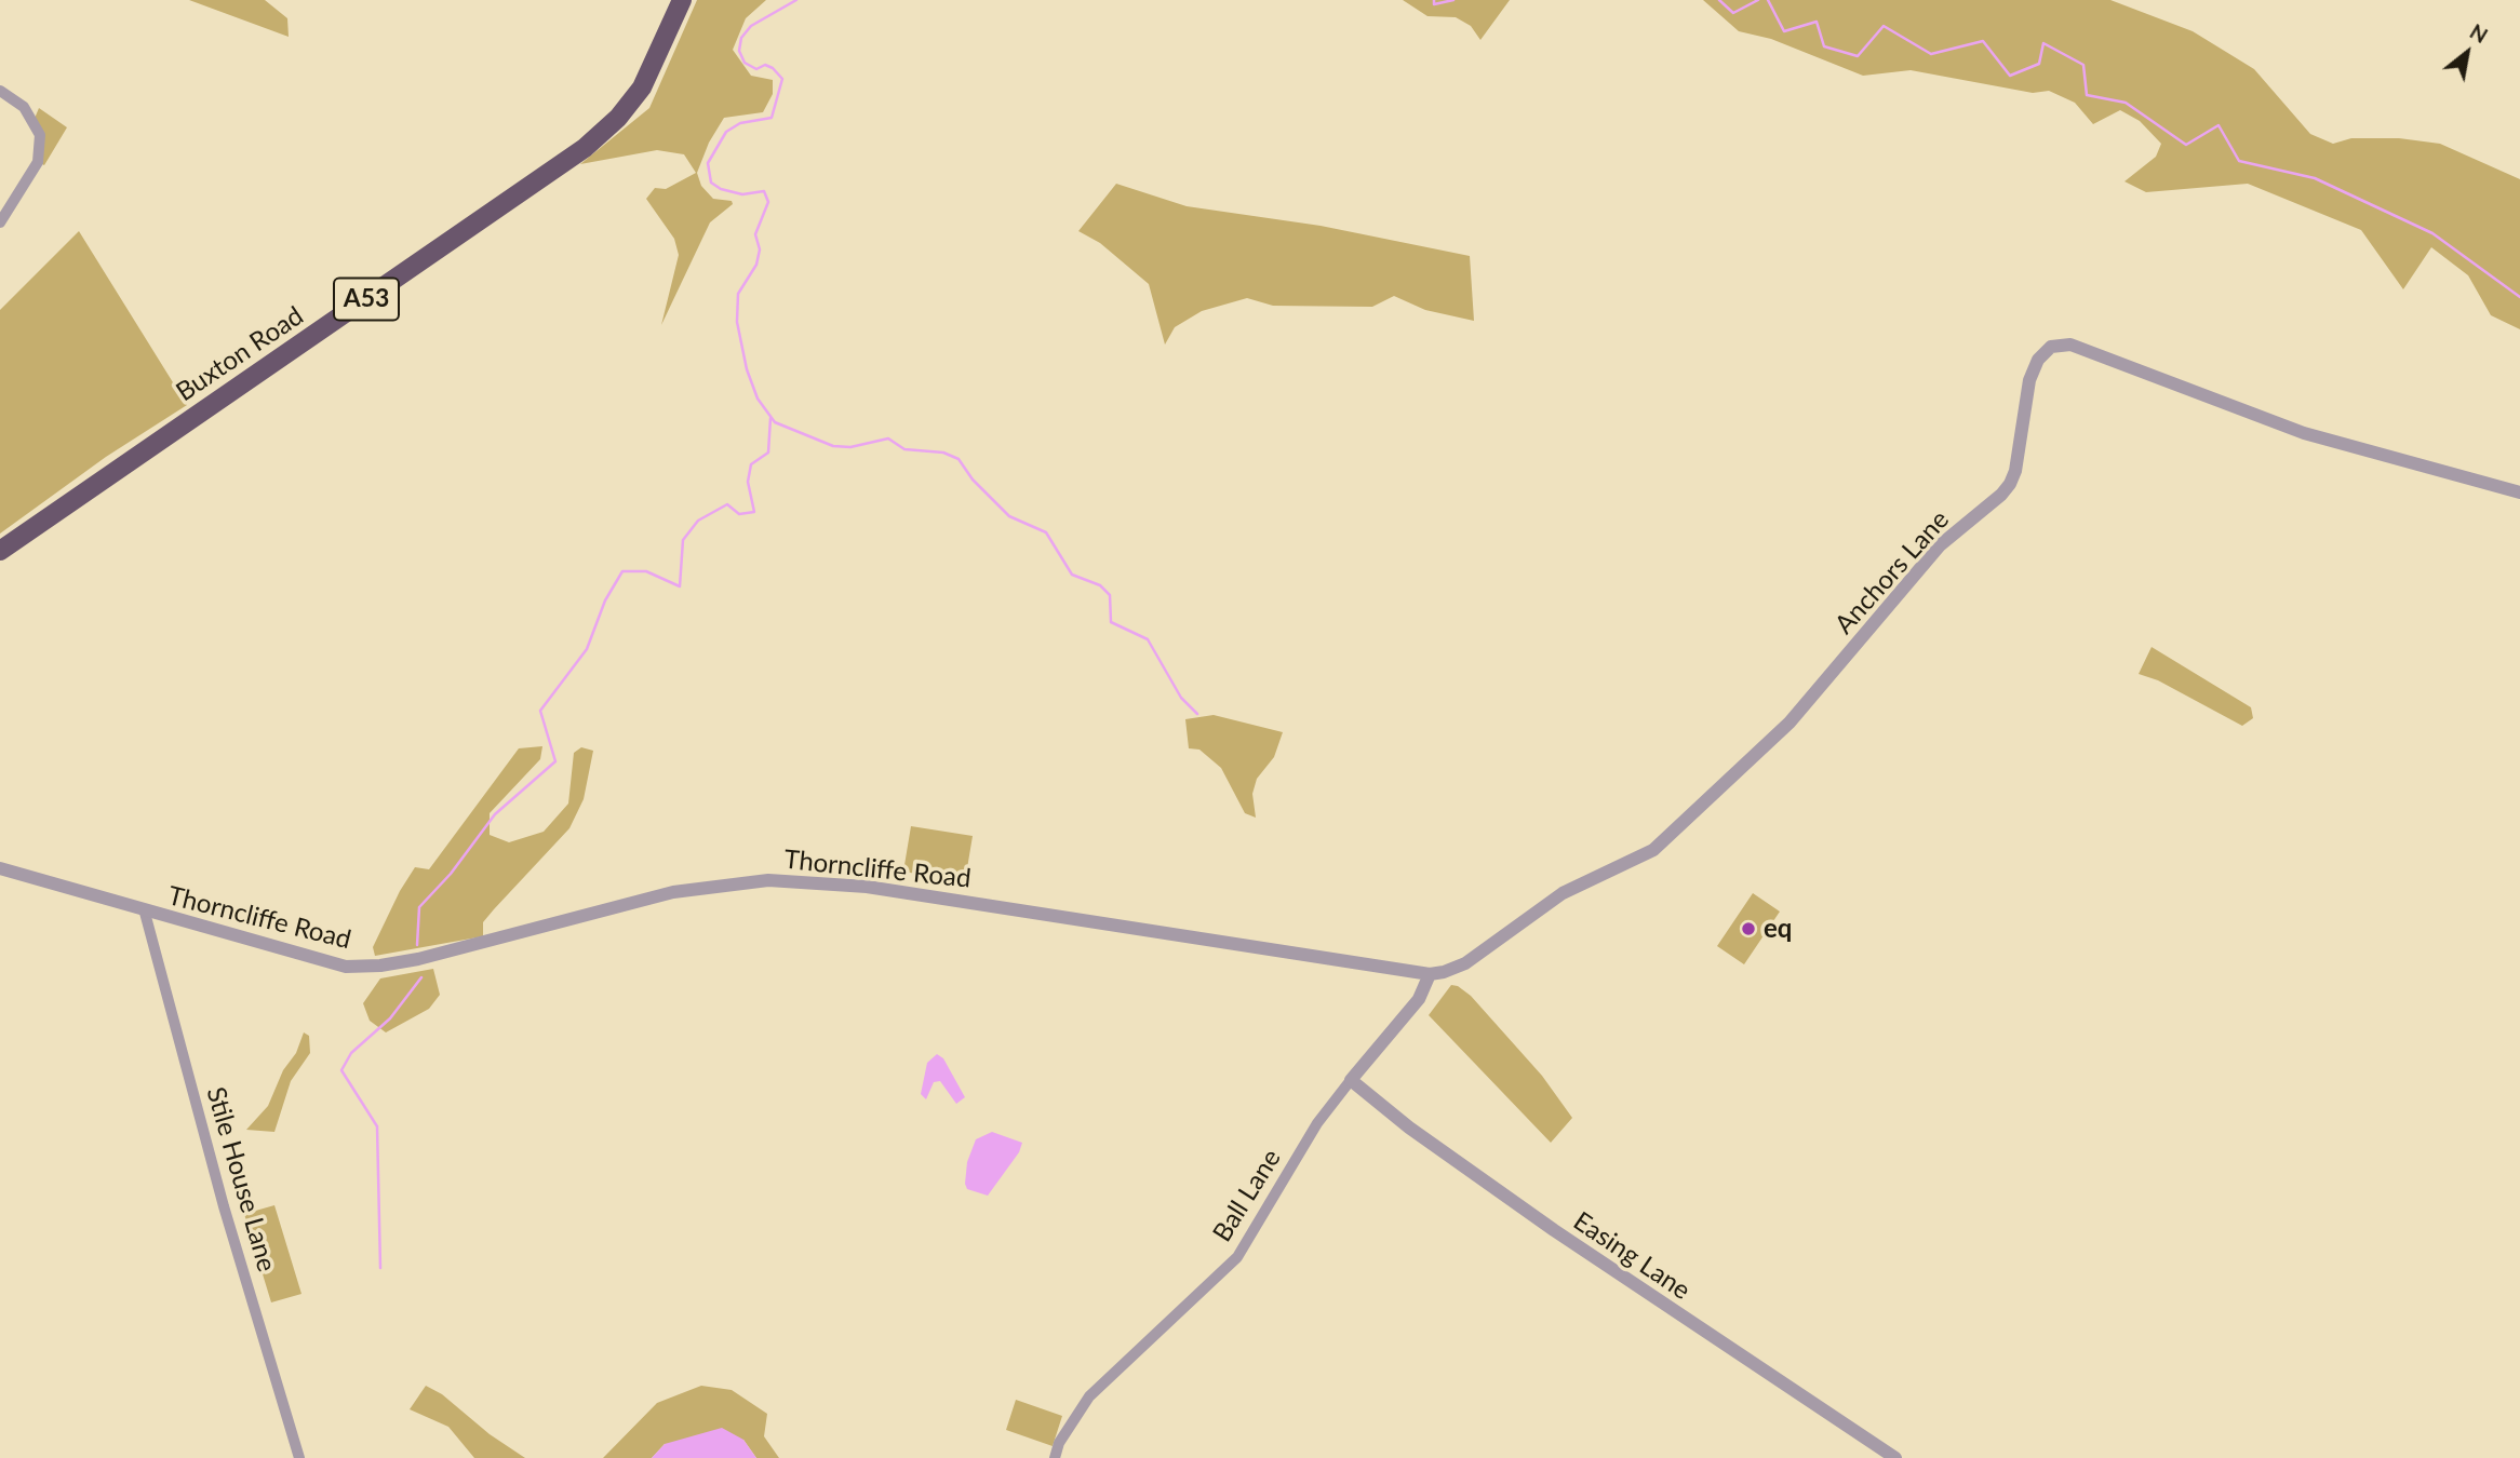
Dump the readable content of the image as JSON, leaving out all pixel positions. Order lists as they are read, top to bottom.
{
  "streets": {
    "highway": ["A53", "Buxton Road"],
    "street": [
      "Anchors Lane",
      "Thorncliffe Road",
      "Stile House Lane",
      "Ball Lane",
      "Easing Lane"
    ]
  },
  "crossings": [
    ["Anchors Lane", "Thorncliffe Road"],
    ["Thorncliffe Road", "Stile House Lane"],
    ["Thorncliffe Road", "Ball Lane"],
    ["Ball Lane", "Easing Lane"]
  ],
  "places": ["eq"],
  "north": "top right"
}
